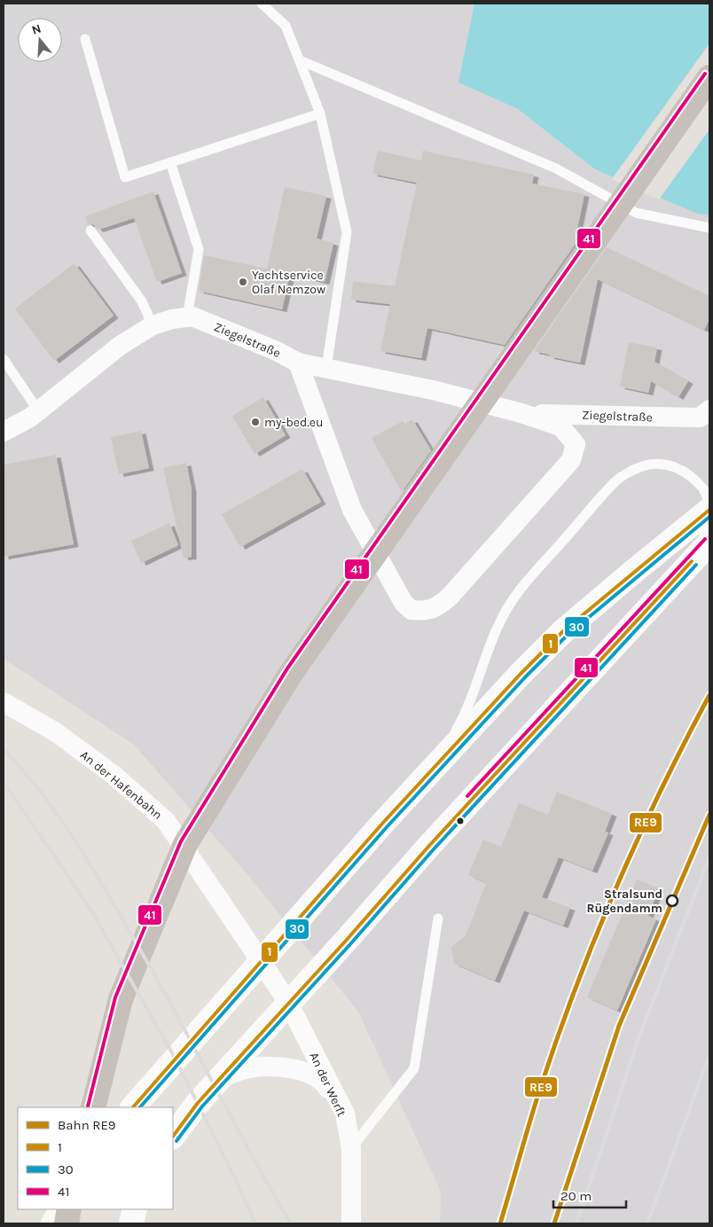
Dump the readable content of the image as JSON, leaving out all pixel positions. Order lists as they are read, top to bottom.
{
  "streets": {
    "street": ["Ziegelstraße", "An der Hafenbahn", "An der Werft"]
  },
  "crossings": [
    ["An der Hafenbahn", "An der Werft"]
  ],
  "places": ["Yachtservice Olaf Nemzow", "my-bed.eu", "Stralsund Rügendamm"],
  "lines": [
    "transit line 41",
    "transit line 1",
    "transit line 30",
    "rail line RE9"
  ],
  "legend": [
    "Bahn RE9",
    "1",
    "30",
    "41"
  ],
  "scale_bar": "20 m",
  "north": "top"
}
